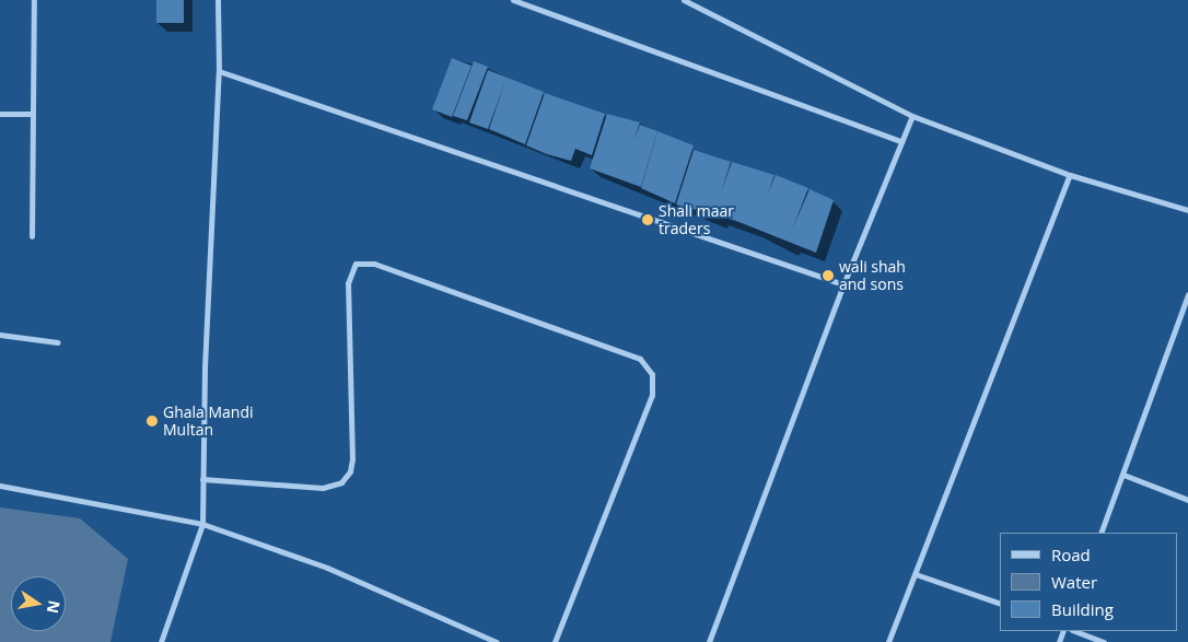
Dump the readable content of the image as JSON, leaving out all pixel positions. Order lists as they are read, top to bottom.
{
  "places": ["Shali maar traders", "wali shah and sons", "Ghala Mandi Multan"],
  "legend": ["Road", "Water", "Building"],
  "north": "right"
}
